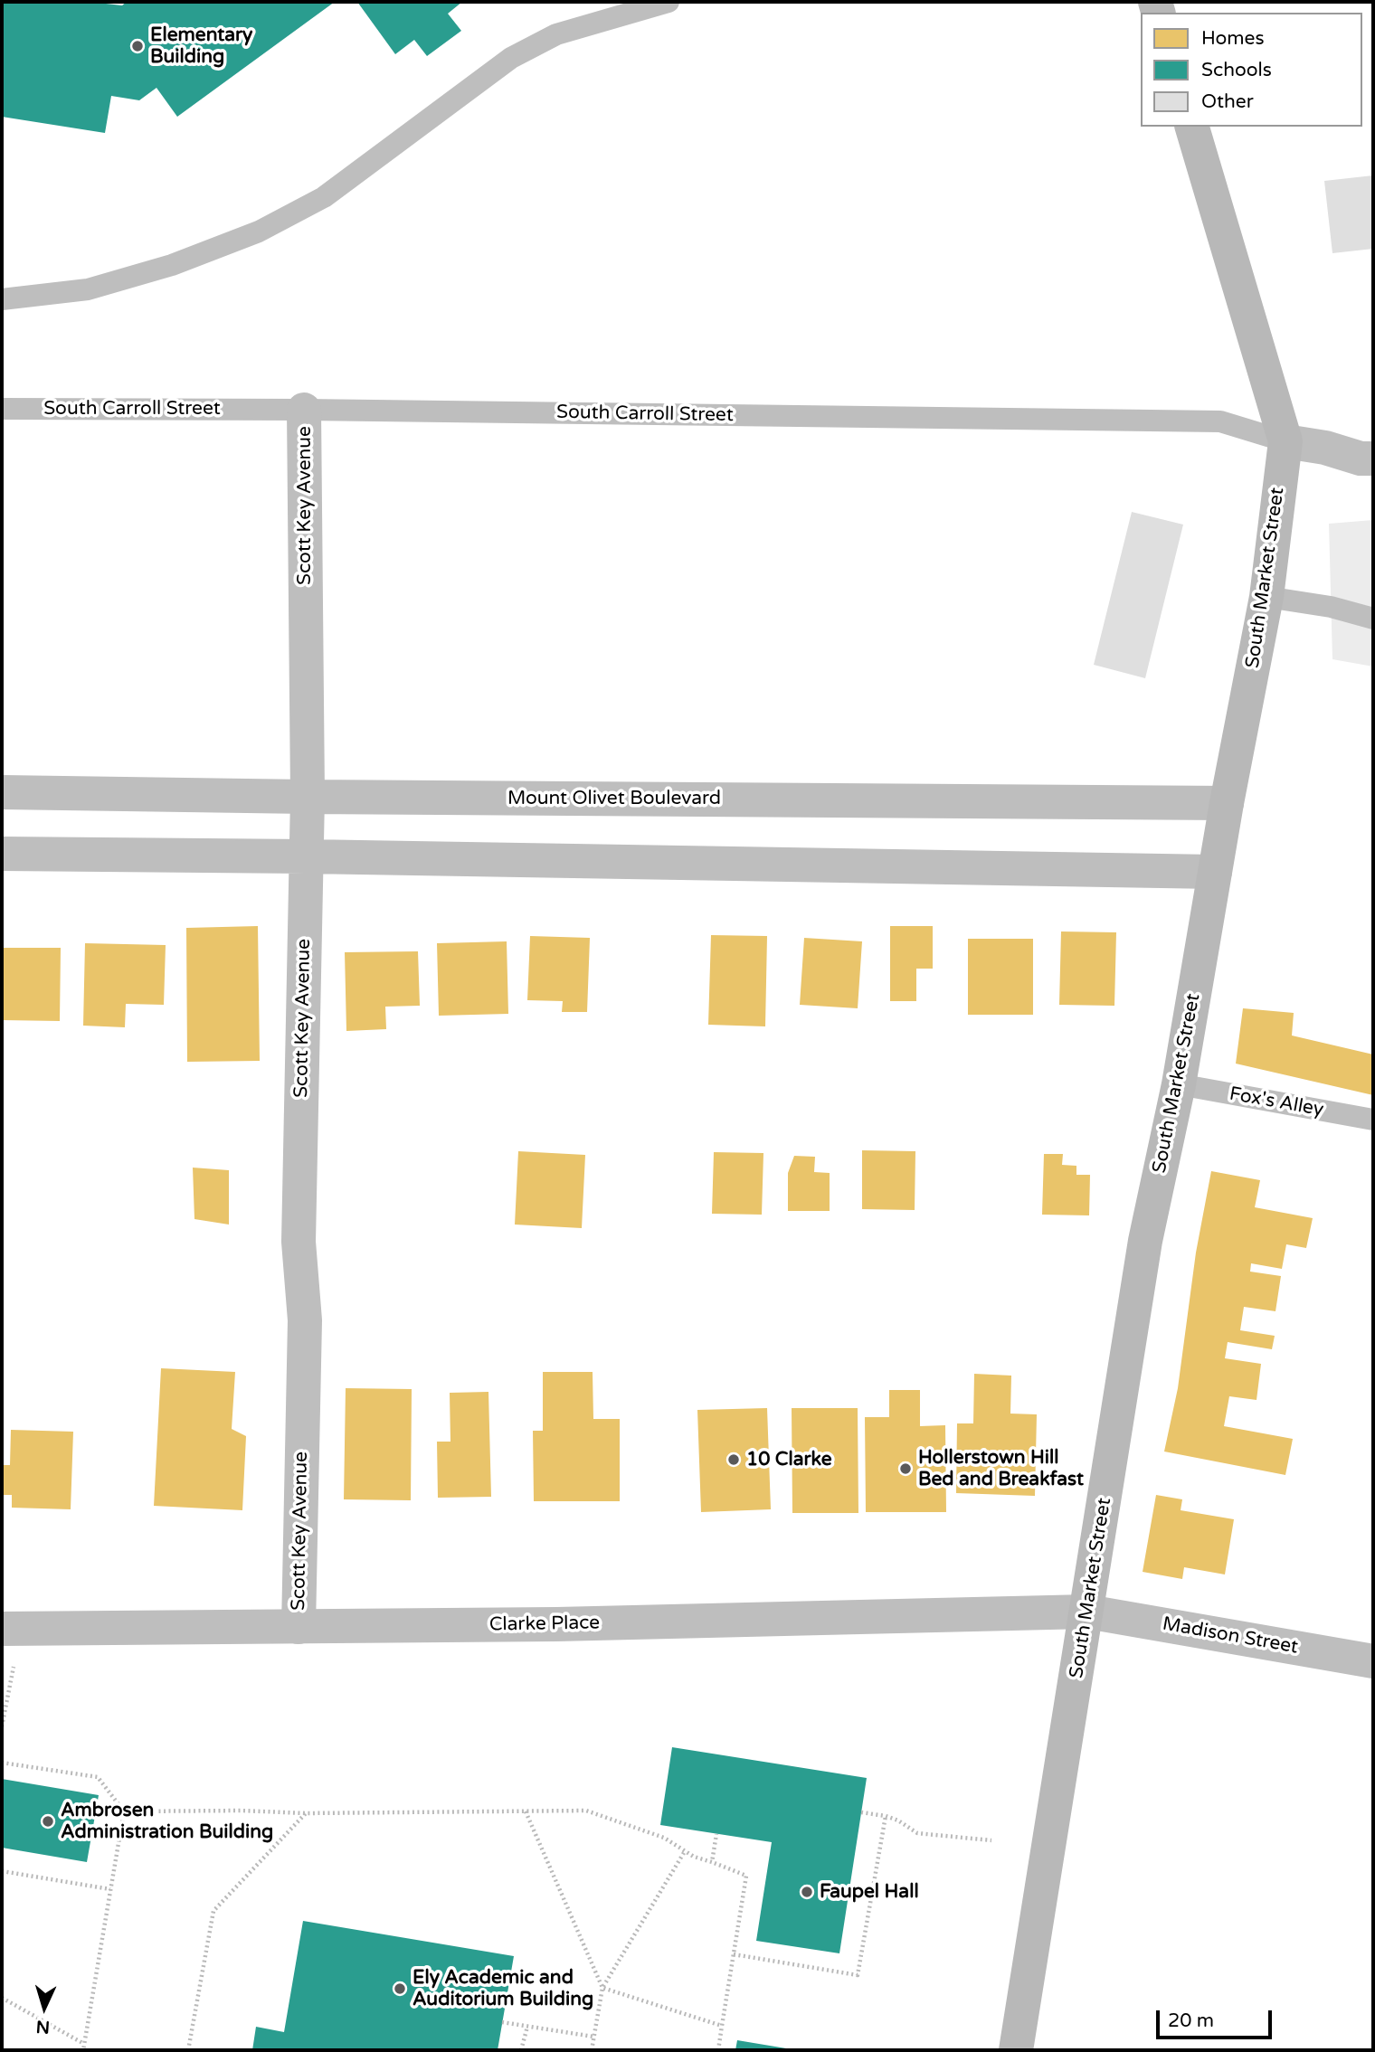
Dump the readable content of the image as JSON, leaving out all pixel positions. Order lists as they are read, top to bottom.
{
  "streets": {
    "main road": ["South Market Street"],
    "street": [
      "Scott Key Avenue",
      "Mount Olivet Boulevard",
      "Clarke Place",
      "Madison Street"
    ],
    "lane": ["South Carroll Street", "Fox's Alley"]
  },
  "crossings": [
    ["South Carroll Street", "Scott Key Avenue"],
    ["South Carroll Street", "South Market Street"],
    ["Scott Key Avenue", "Mount Olivet Boulevard"],
    ["Scott Key Avenue", "Clarke Place"],
    ["South Market Street", "Mount Olivet Boulevard"],
    ["South Market Street", "Fox's Alley"],
    ["South Market Street", "Clarke Place"],
    ["South Market Street", "Madison Street"],
    ["Clarke Place", "Madison Street"]
  ],
  "places": [
    "Elementary Building",
    "10 Clarke",
    "Hollerstown Hill Bed and Breakfast",
    "Ambrosen Administration Building",
    "Faupel Hall",
    "Ely Academic and Auditorium Building"
  ],
  "legend": ["Homes", "Schools", "Other"],
  "scale_bar": "20 m",
  "north": "bottom"
}
